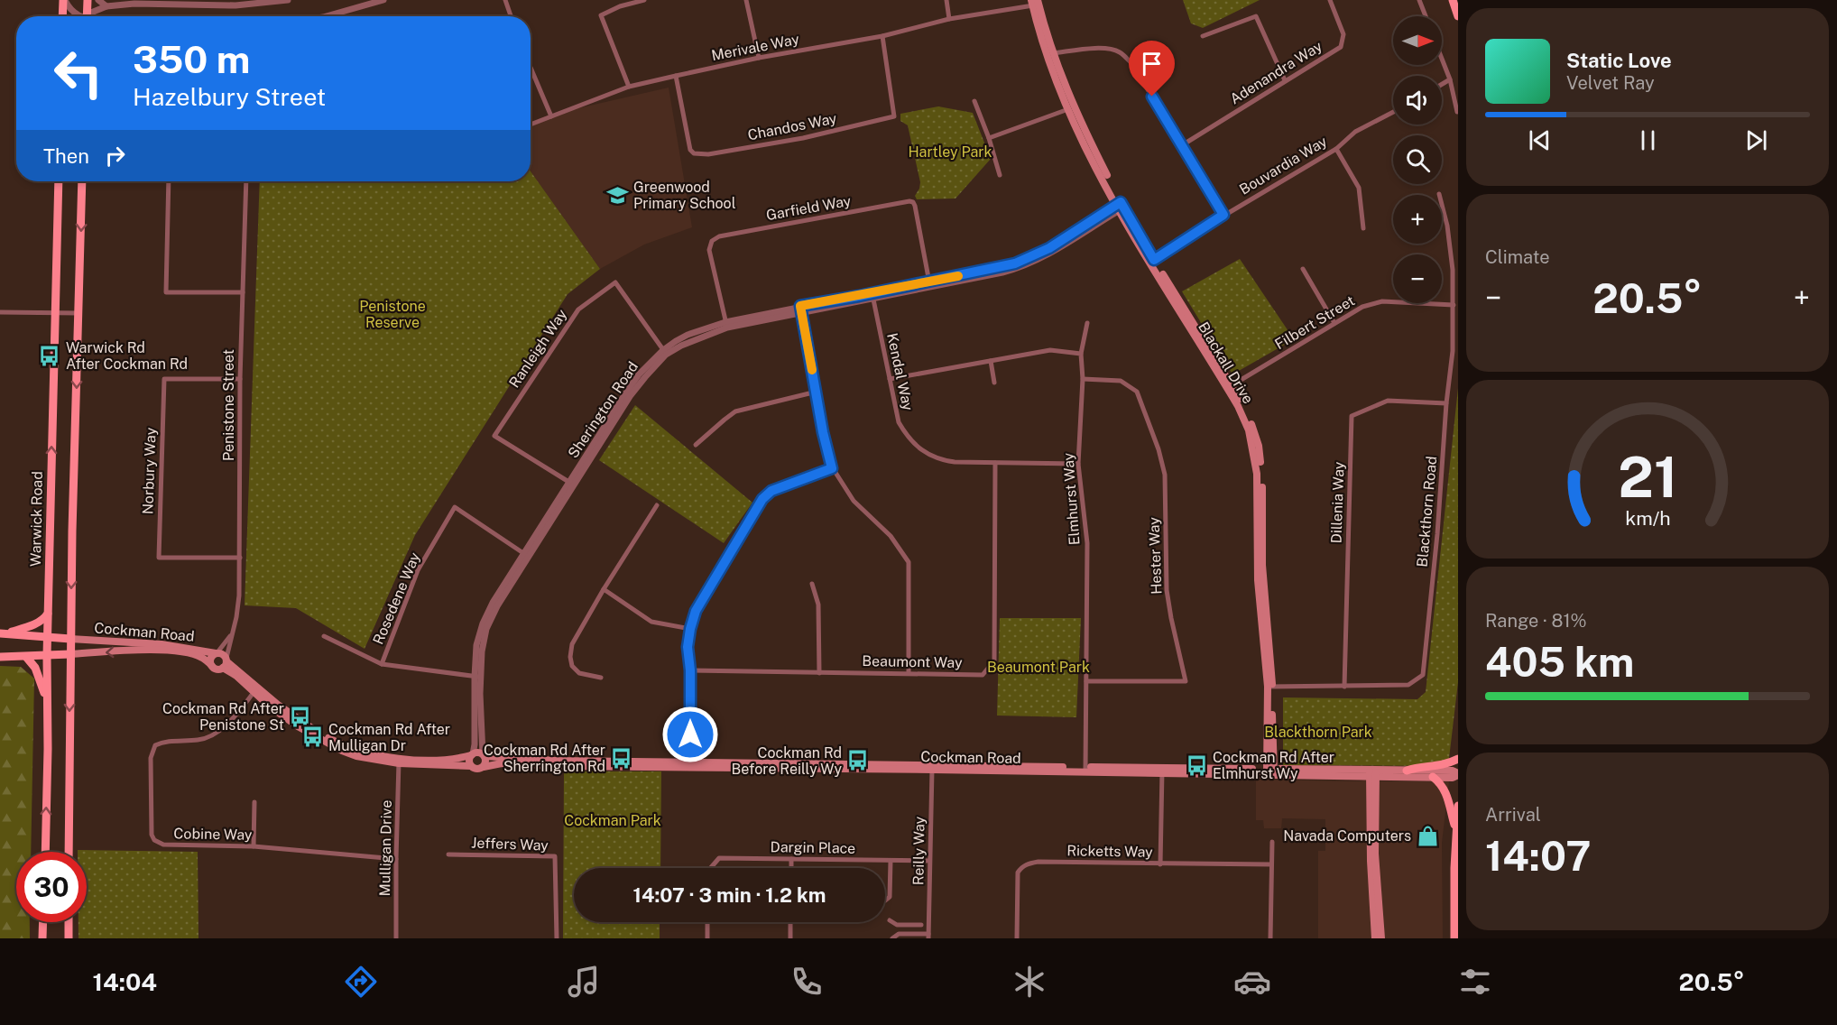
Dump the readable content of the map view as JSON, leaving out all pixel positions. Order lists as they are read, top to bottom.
{
  "streets": {
    "main road": ["Blackall Drive", "Warwick Road", "Cockman Road"],
    "street": [
      "Merivale Way",
      "Adenandra Way",
      "Chandos Way",
      "Bouvardia Way",
      "Garfield Way",
      "Filbert Street",
      "Ranleigh Way",
      "Kendal Way",
      "Penistone Street",
      "Sherington Road",
      "Norbury Way",
      "Elmhurst Way",
      "Dillenia Way",
      "Blackthorn Road",
      "Hester Way",
      "Rosedene Way",
      "Beaumont Way",
      "Cobine Way",
      "Jeffers Way",
      "Dargin Place",
      "Mulligan Drive",
      "Reilly Way",
      "Ricketts Way"
    ]
  },
  "crossings": [
    ["Merivale Way", "Chandos Way"],
    ["Merivale Way", "Blackall Drive"],
    ["Bouvardia Way", "Blackall Drive"],
    ["Garfield Way", "Sherington Road"],
    ["Filbert Street", "Blackall Drive"],
    ["Filbert Street", "Blackthorn Road"],
    ["Ranleigh Way", "Sherington Road"],
    ["Blackall Drive", "Sherington Road"],
    ["Blackall Drive", "Blackthorn Road"],
    ["Blackall Drive", "Cockman Road"],
    ["Kendal Way", "Sherington Road"],
    ["Kendal Way", "Elmhurst Way"],
    ["Kendal Way", "Beaumont Way"],
    ["Penistone Street", "Norbury Way"],
    ["Penistone Street", "Cockman Road"],
    ["Sherington Road", "Rosedene Way"],
    ["Sherington Road", "Cockman Road"],
    ["Elmhurst Way", "Hester Way"],
    ["Elmhurst Way", "Cockman Road"],
    ["Dillenia Way", "Blackthorn Road"],
    ["Cockman Road", "Reilly Way"],
    ["Cobine Way", "Mulligan Drive"],
    ["Dargin Place", "Reilly Way"]
  ],
  "parks": [
    "Hartley Park",
    "Penistone Reserve",
    "Beaumont Park",
    "Blackthorn Park",
    "Cockman Park"
  ],
  "places": {
    "school or university": ["Greenwood Primary School"],
    "bus stop": [
      "Warwick Rd After Cockman Rd",
      "Cockman Rd After Penistone St",
      "Cockman Rd After Mulligan Dr",
      "Cockman Rd After Sherrington Rd",
      "Cockman Rd Before Reilly Wy",
      "Cockman Rd After Elmhurst Wy"
    ],
    "shop": ["Navada Computers"]
  },
  "north": "right",
  "page": {
    "map_buttons": ["+", "−"],
    "turn": ["350 m", "Hazelbury Street"],
    "song": ["Static Love", "Velvet Ray"],
    "then": "Then",
    "tile": [
      "Climate",
      ["Range · 81%", "405 km"],
      ["Arrival", "14:07"]
    ],
    "heat": ["−", "20.5°", "+"],
    "limit": "30",
    "trip": "14:07 · 3 min · 1.2 km",
    "tabs": ["14:04", "20.5°"],
    "gauge": ["21", "km/h"]
  }
}
